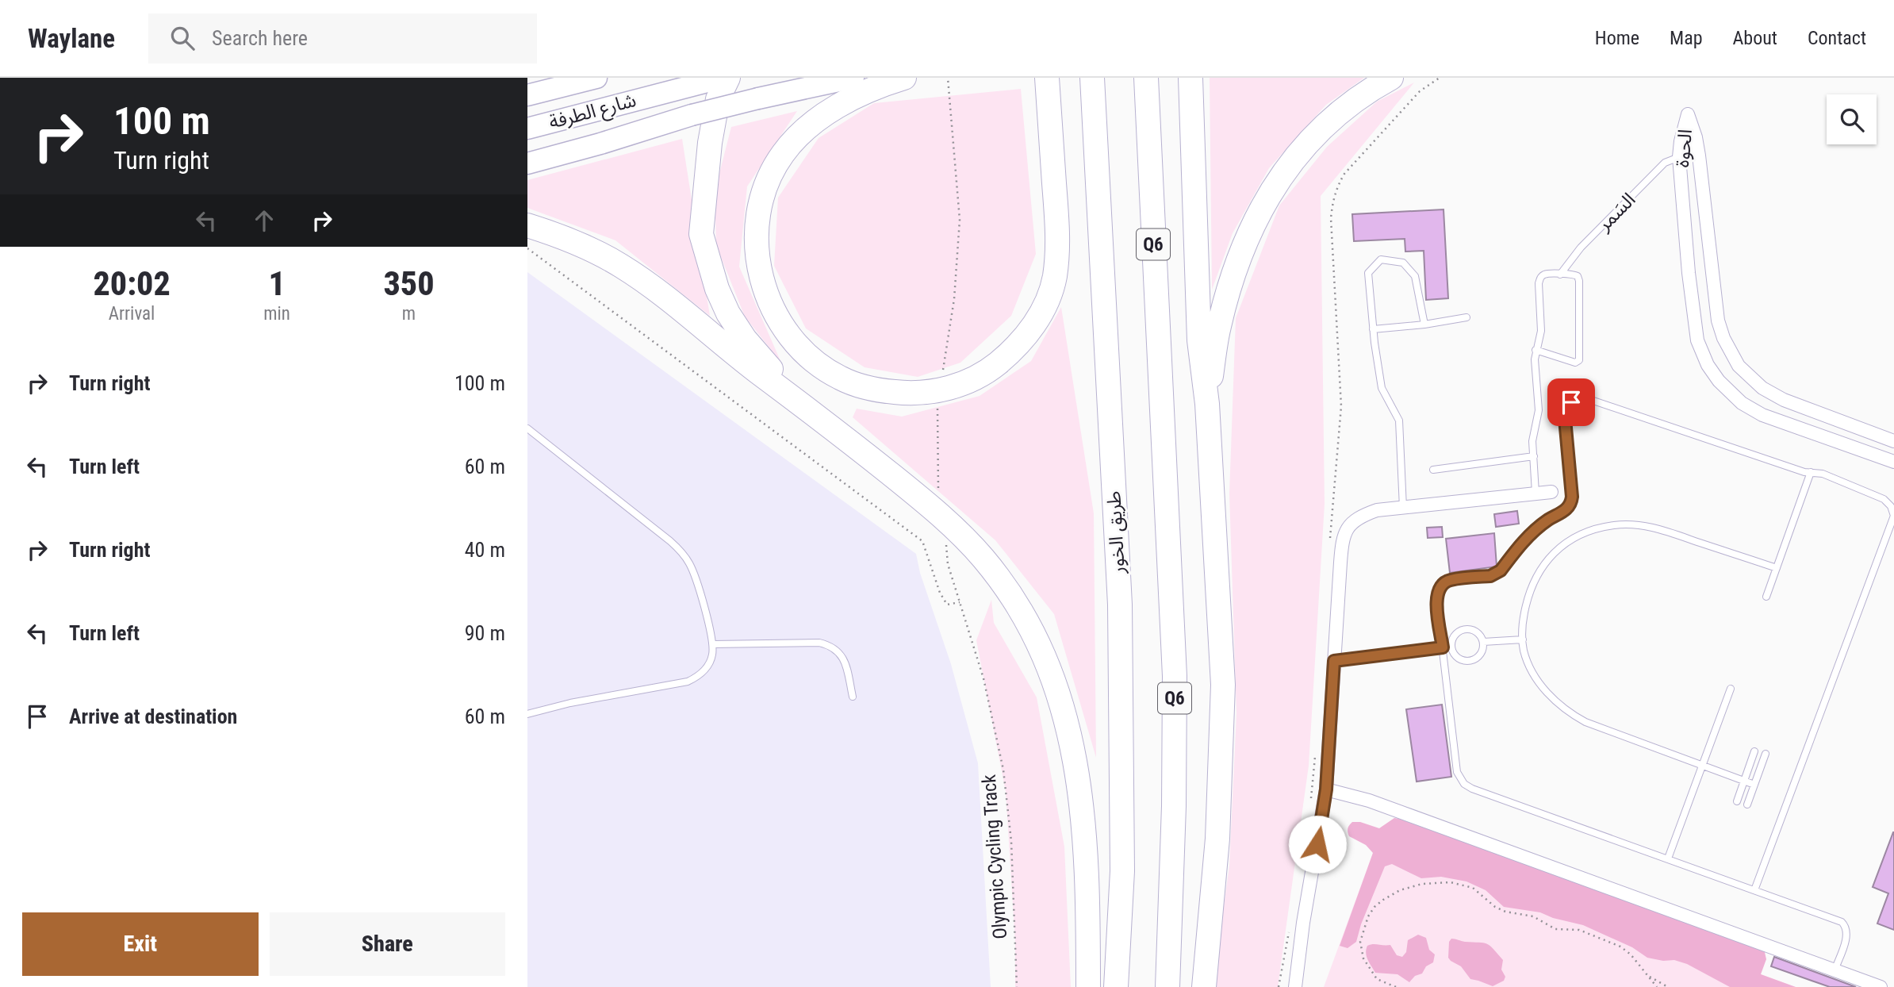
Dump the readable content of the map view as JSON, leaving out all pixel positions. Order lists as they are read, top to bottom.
{
  "streets": {
    "highway": ["Q6", "طريق الخور"],
    "main road": ["شارع الطرفة"],
    "street": ["الحوة"],
    "lane": ["السَمر"],
    "path": ["Olympic Cycling Track"]
  },
  "crossings": [
    ["الحوة", "السَمر"]
  ],
  "page": {
    "header": "Waylane",
    "search": "Search here",
    "nav": [
      "Home",
      "Map",
      "About",
      "Contact"
    ],
    "turn": ["100 m", "Turn right"],
    "eta": [
      "20:02",
      "Arrival",
      "1",
      "min",
      "350",
      "m"
    ],
    "list": [
      {
        "name": "Turn right",
        "value": "100 m"
      },
      {
        "name": "Turn left",
        "value": "60 m"
      },
      {
        "name": "Turn right",
        "value": "40 m"
      },
      {
        "name": "Turn left",
        "value": "90 m"
      },
      {
        "name": "Arrive at destination",
        "value": "60 m"
      }
    ],
    "buttons": ["Exit", "Share"]
  }
}
